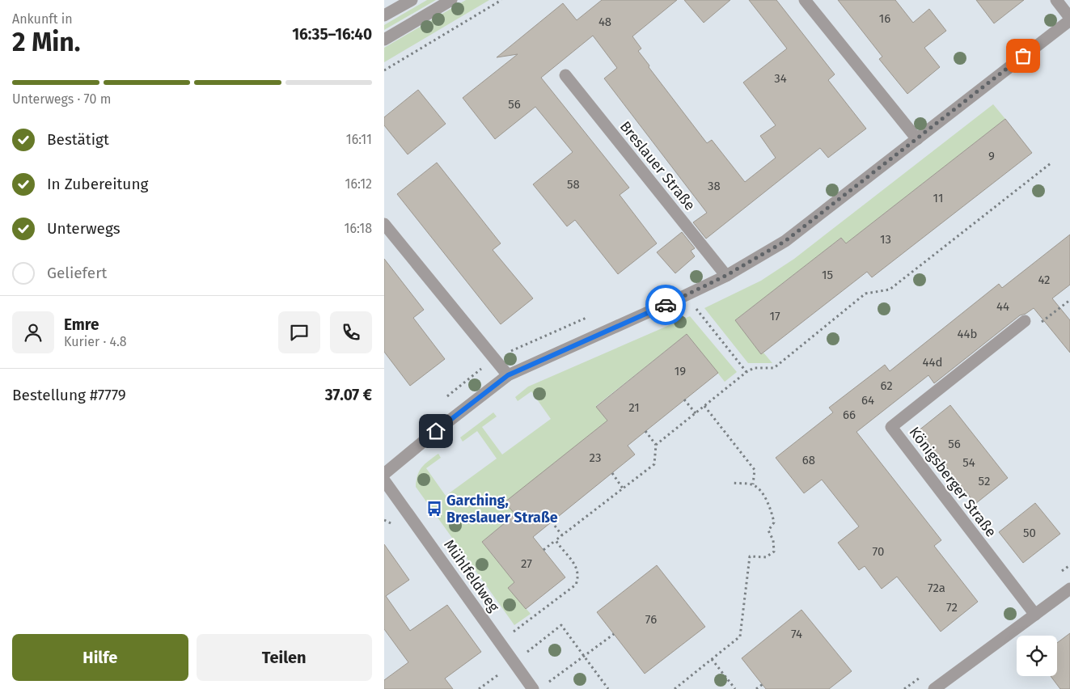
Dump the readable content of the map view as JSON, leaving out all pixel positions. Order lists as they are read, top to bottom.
{
  "streets": {
    "street": ["Breslauer Straße", "Königsberger Straße", "Mühlfeldweg"]
  },
  "places": {
    "bus stop": ["Garching, Breslauer Straße"]
  },
  "house_numbers": [
    "16",
    "48",
    "34",
    "56",
    "9",
    "58",
    "38",
    "11",
    "13",
    "15",
    "42",
    "44",
    "17",
    "44b",
    "44d",
    "19",
    "62",
    "64",
    "21",
    "66",
    "56",
    "23",
    "68",
    "54",
    "52",
    "50",
    "70",
    "27",
    "72a",
    "72",
    "76",
    "74"
  ],
  "page": {
    "heading": ["2 Min.", "Ankunft in", "16:35–16:40"],
    "panel": [
      "Emre",
      "Kurier · 4.8",
      "Bestellung #7779",
      "37.07 €"
    ],
    "bar": "Unterwegs · 70 m",
    "list": [
      ["Bestätigt", "16:11"],
      ["In Zubereitung", "16:12"],
      ["Unterwegs", "16:18"],
      "Geliefert"
    ],
    "buttons": ["Hilfe", "Teilen"]
  }
}
